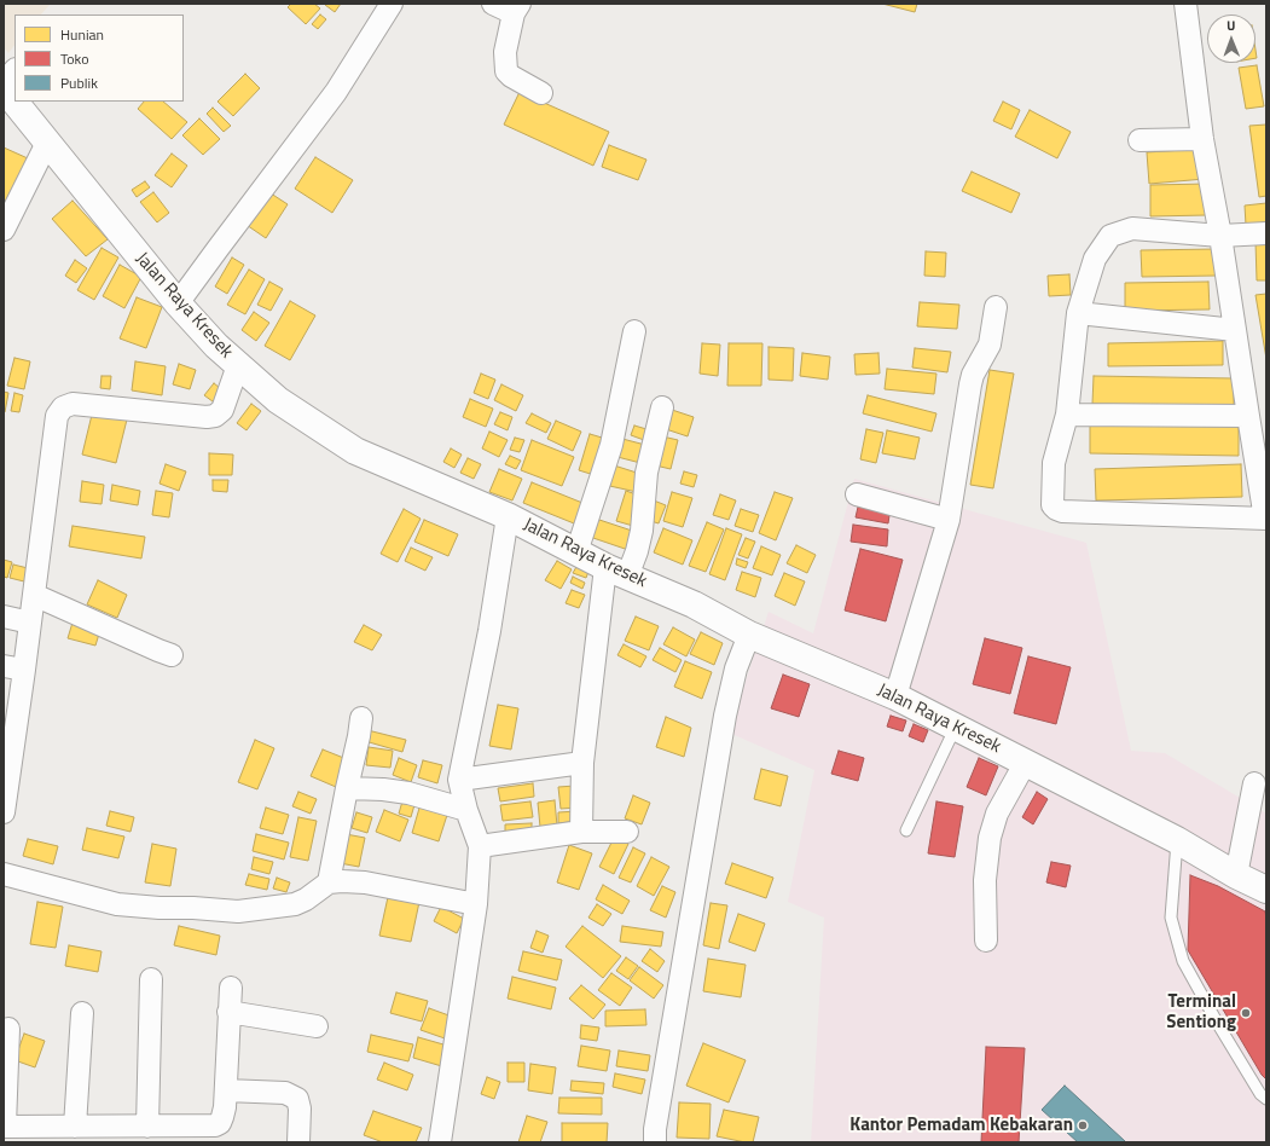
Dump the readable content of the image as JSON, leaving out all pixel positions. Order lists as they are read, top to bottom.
{
  "streets": {
    "main road": ["Jalan Raya Kresek"]
  },
  "places": ["Terminal Sentiong", "Kantor Pemadam Kebakaran"],
  "legend": ["Hunian", "Toko", "Publik"],
  "north": "top"
}
